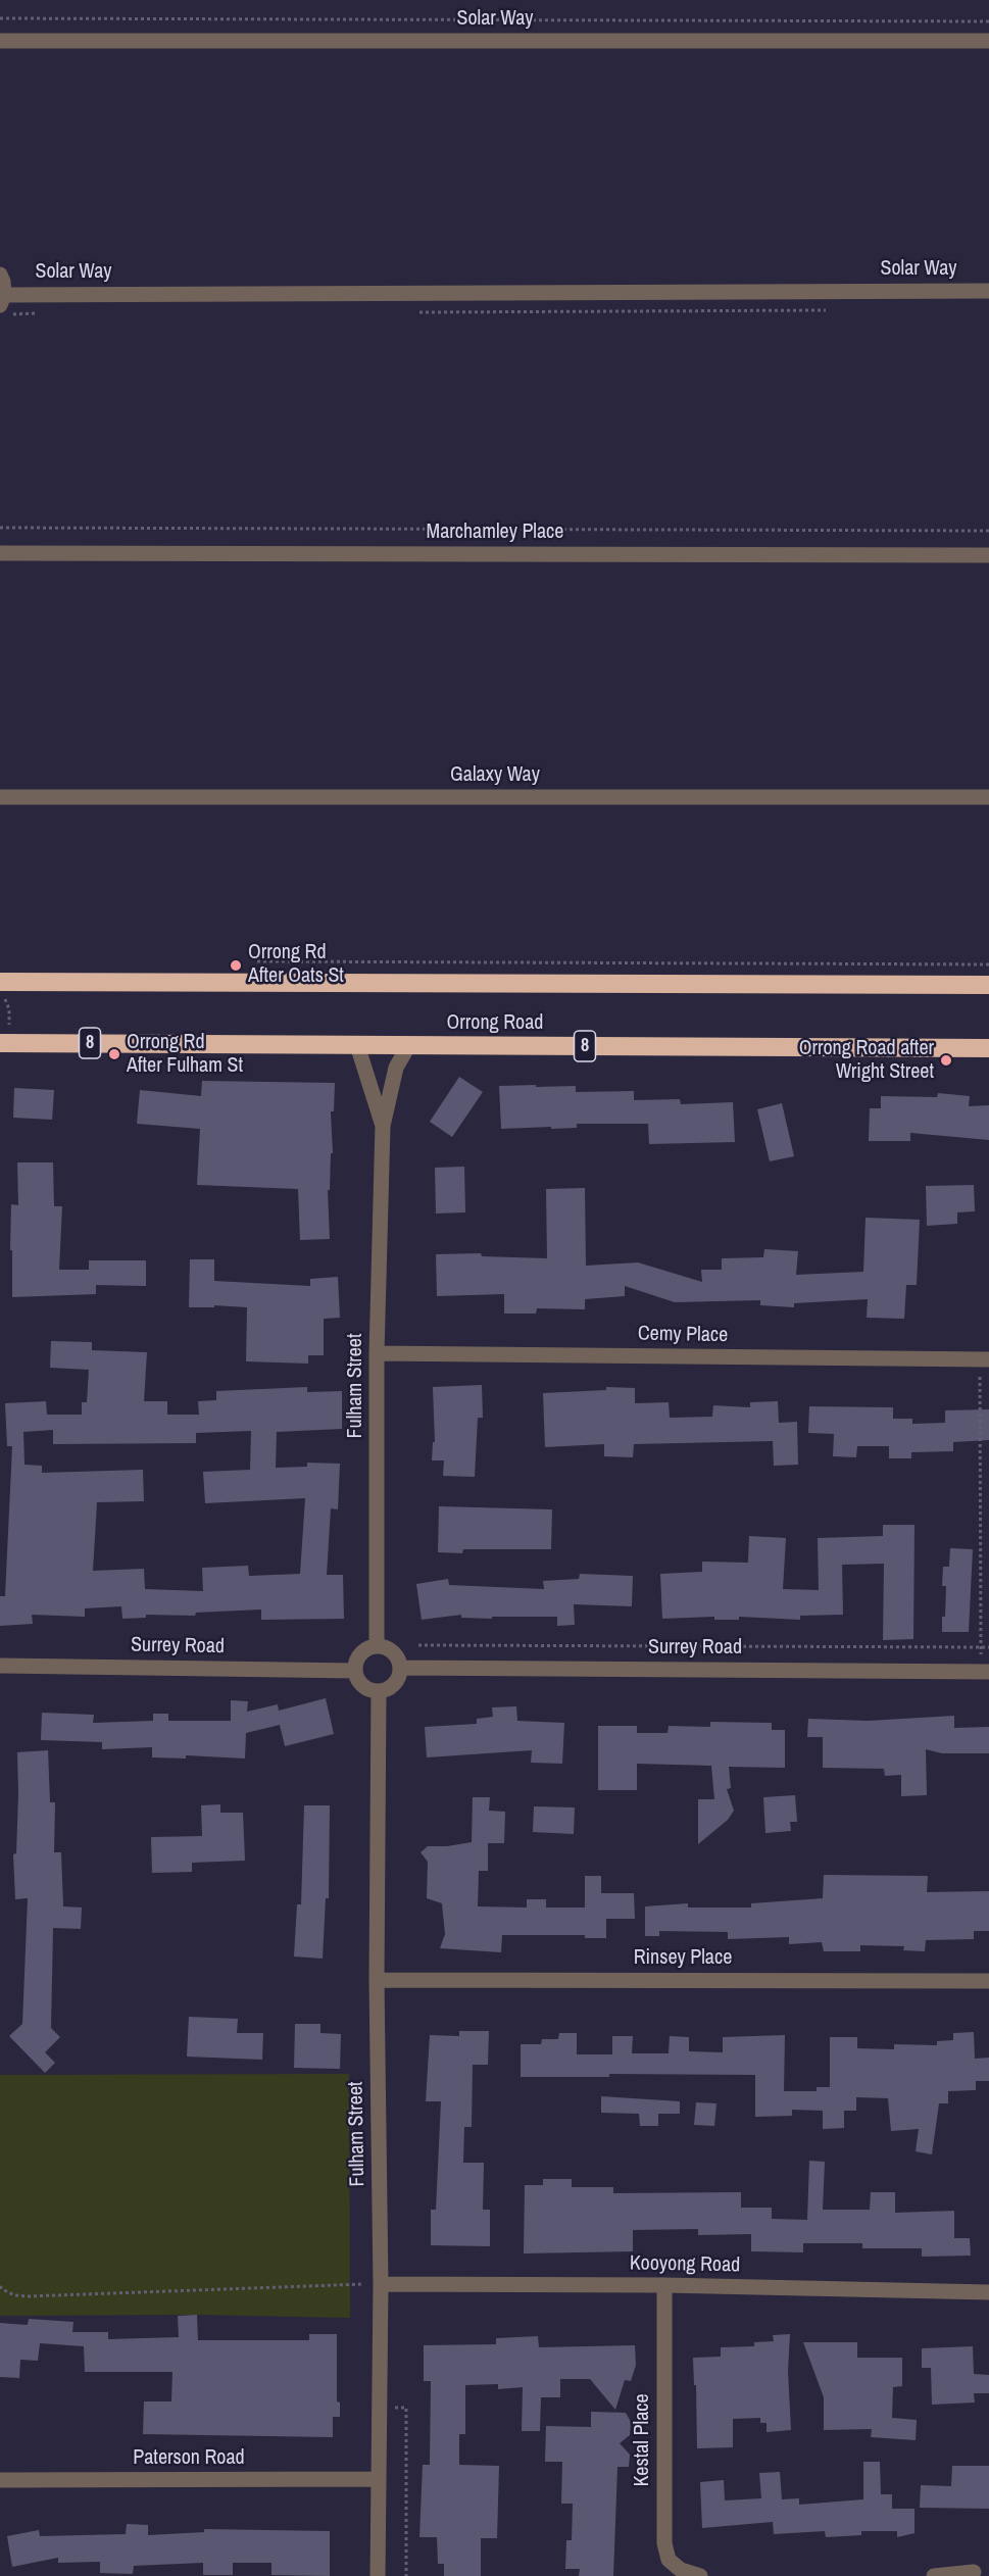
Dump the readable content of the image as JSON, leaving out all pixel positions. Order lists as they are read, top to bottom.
{
  "streets": {
    "highway": ["Orrong Road", "8"],
    "street": [
      "Solar Way",
      "Marchamley Place",
      "Galaxy Way",
      "Cemy Place",
      "Fulham Street",
      "Surrey Road",
      "Rinsey Place",
      "Kooyong Road",
      "Kestal Place",
      "Paterson Road"
    ]
  },
  "crossings": [
    ["Orrong Road", "Fulham Street"],
    ["Cemy Place", "Fulham Street"],
    ["Fulham Street", "Surrey Road"],
    ["Fulham Street", "Rinsey Place"],
    ["Fulham Street", "Kooyong Road"],
    ["Fulham Street", "Paterson Road"],
    ["Kooyong Road", "Kestal Place"]
  ],
  "places": ["Orrong Rd After Oats St", "Orrong Rd After Fulham St", "Orrong Road after Wright Street"]
}
